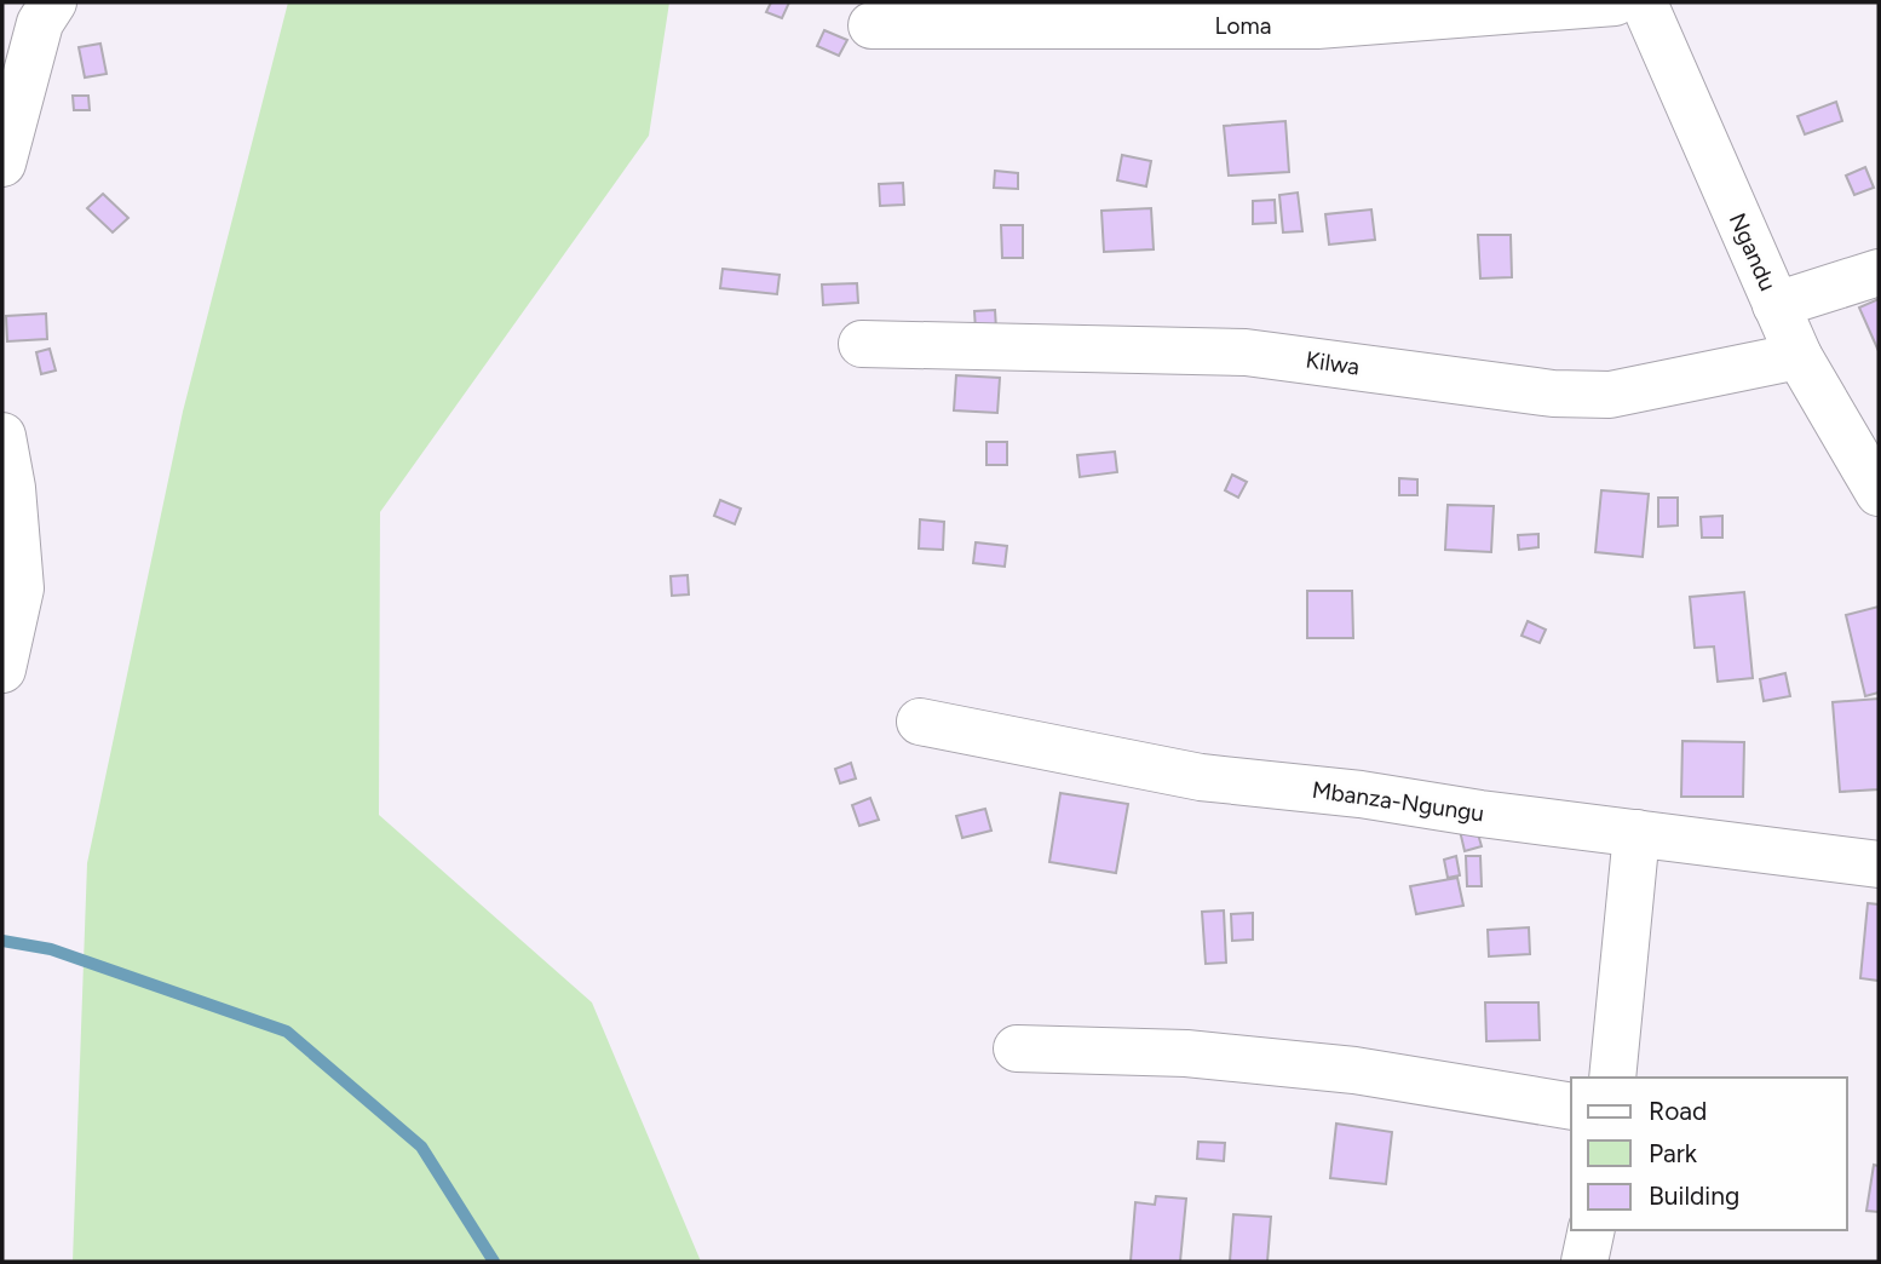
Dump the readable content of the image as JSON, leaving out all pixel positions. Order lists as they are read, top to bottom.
{
  "streets": {
    "street": [
      "Loma",
      "Ngandu",
      "Kilwa",
      "Mbanza-Ngungu"
    ]
  },
  "crossings": [
    ["Ngandu", "Kilwa"]
  ],
  "legend": ["Road", "Park", "Building"]
}
